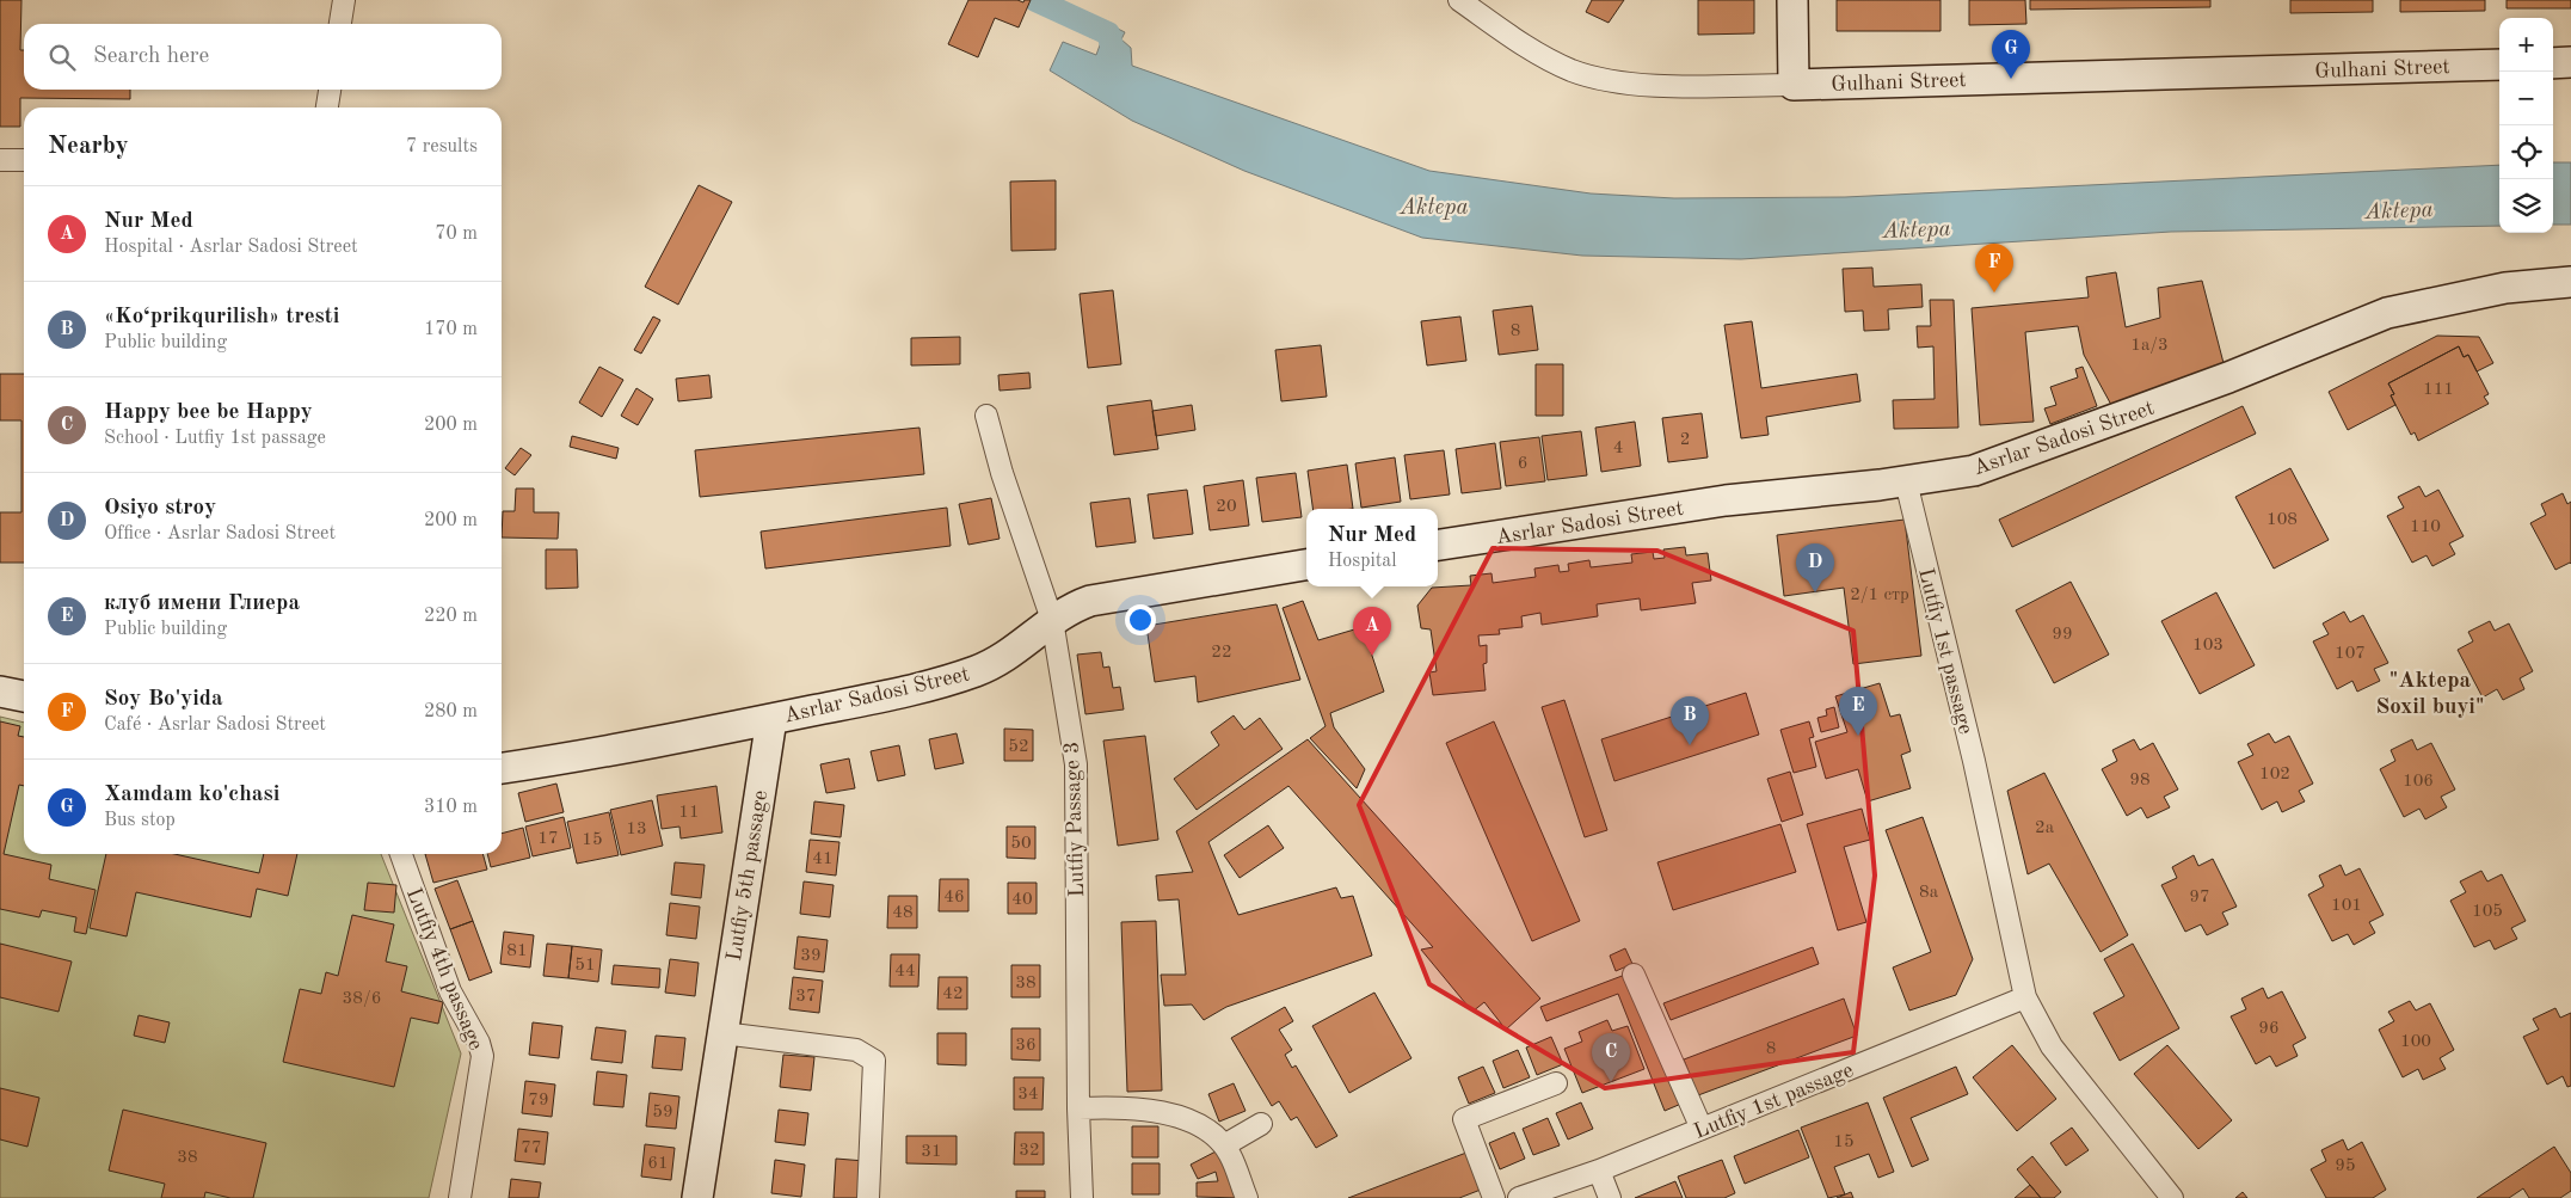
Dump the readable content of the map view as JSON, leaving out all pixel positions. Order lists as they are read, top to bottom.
{
  "streets": {
    "street": [
      "Gulhani Street",
      "Asrlar Sadosi Street",
      "Lutfiy 1st passage",
      "Lutfiy Passage 3",
      "Lutfiy 5th passage",
      "Lutfiy 4th passage"
    ]
  },
  "crossings": [
    ["Asrlar Sadosi Street", "Lutfiy 1st passage"],
    ["Asrlar Sadosi Street", "Lutfiy Passage 3"],
    ["Asrlar Sadosi Street", "Lutfiy 5th passage"]
  ],
  "districts": ["\"Aktepa Soxil buyi\""],
  "water": ["Aktepa"],
  "house_numbers": [
    "8",
    "1a/3",
    "111",
    "2",
    "4",
    "6",
    "20",
    "108",
    "110",
    "2/1 стр",
    "99",
    "103",
    "22",
    "107",
    "52",
    "102",
    "98",
    "106",
    "11",
    "2а",
    "13",
    "17",
    "15",
    "50",
    "41",
    "8a",
    "46",
    "97",
    "40",
    "101",
    "105",
    "48",
    "81",
    "39",
    "51",
    "44",
    "38",
    "42",
    "37",
    "38/6",
    "96",
    "100",
    "36",
    "8",
    "34",
    "79",
    "59",
    "15",
    "77",
    "32",
    "31",
    "38",
    "61",
    "95"
  ],
  "page": {
    "map_buttons": ["+", "−"],
    "search": "Search here",
    "pins": [
      "G",
      "F",
      "D",
      "A",
      "E",
      "B",
      "C"
    ],
    "heading": ["Nearby", "7 results"],
    "list": [
      {
        "mark": "A",
        "name": "Nur Med",
        "note": "Hospital · Asrlar Sadosi Street",
        "value": "70 m"
      },
      {
        "mark": "B",
        "name": "«Ko‘prikqurilish» tresti",
        "note": "Public building",
        "value": "170 m"
      },
      {
        "mark": "C",
        "name": "Happy bee be Happy",
        "note": "School · Lutfiy 1st passage",
        "value": "200 m"
      },
      {
        "mark": "D",
        "name": "Osiyo stroy",
        "note": "Office · Asrlar Sadosi Street",
        "value": "200 m"
      },
      {
        "mark": "E",
        "name": "клуб имени Глиера",
        "note": "Public building",
        "value": "220 m"
      },
      {
        "mark": "F",
        "name": "Soy Bo'yida",
        "note": "Café · Asrlar Sadosi Street",
        "value": "280 m"
      },
      {
        "mark": "G",
        "name": "Xamdam ko'chasi",
        "note": "Bus stop",
        "value": "310 m"
      }
    ],
    "popup": ["Nur Med", "Hospital"]
  }
}
